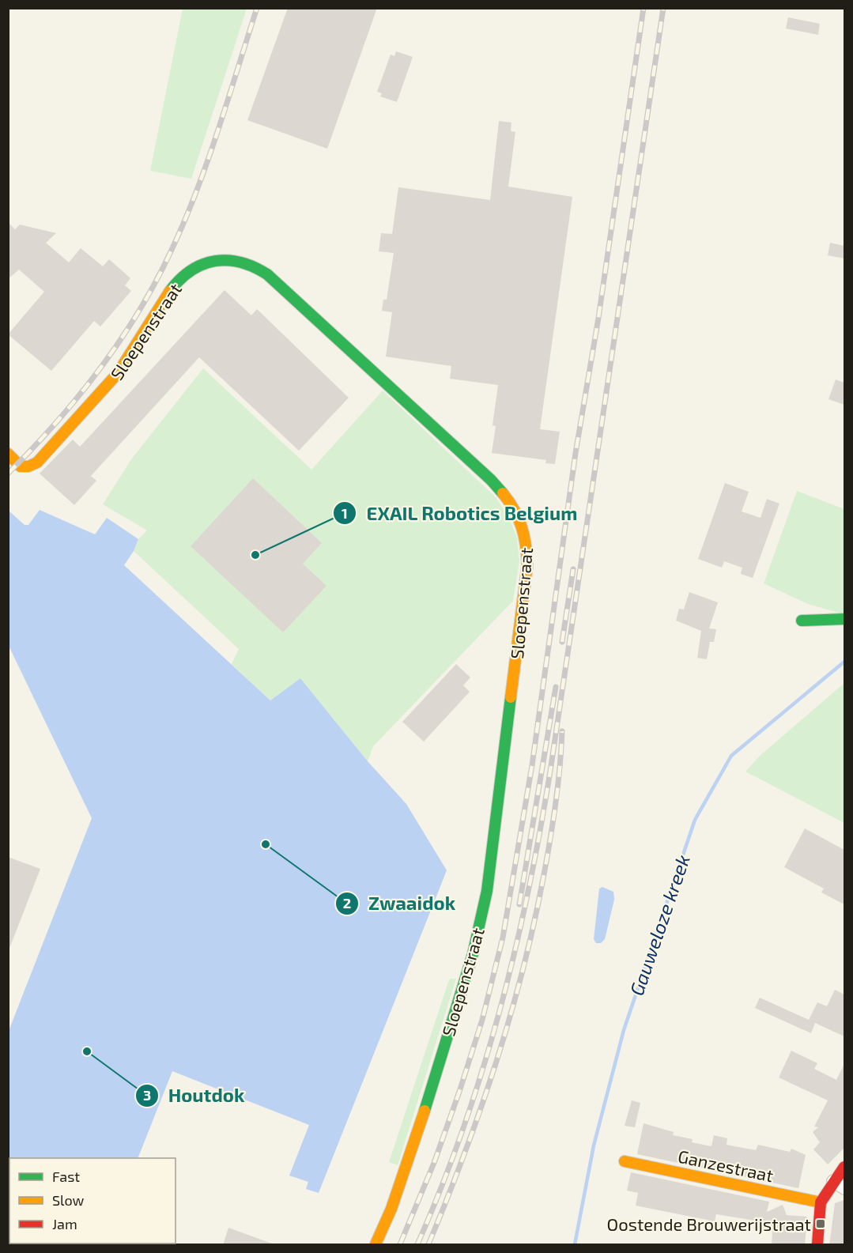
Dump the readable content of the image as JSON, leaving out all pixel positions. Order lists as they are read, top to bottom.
{
  "streets": {
    "street": ["Sloepenstraat", "Ganzestraat"]
  },
  "water": ["Gauweloze kreek"],
  "places": {
    "other": ["EXAIL Robotics Belgium", "Zwaaidok", "Houtdok"],
    "transit": ["Oostende Brouwerijstraat"]
  },
  "legend": ["Fast", "Slow", "Jam"]
}
